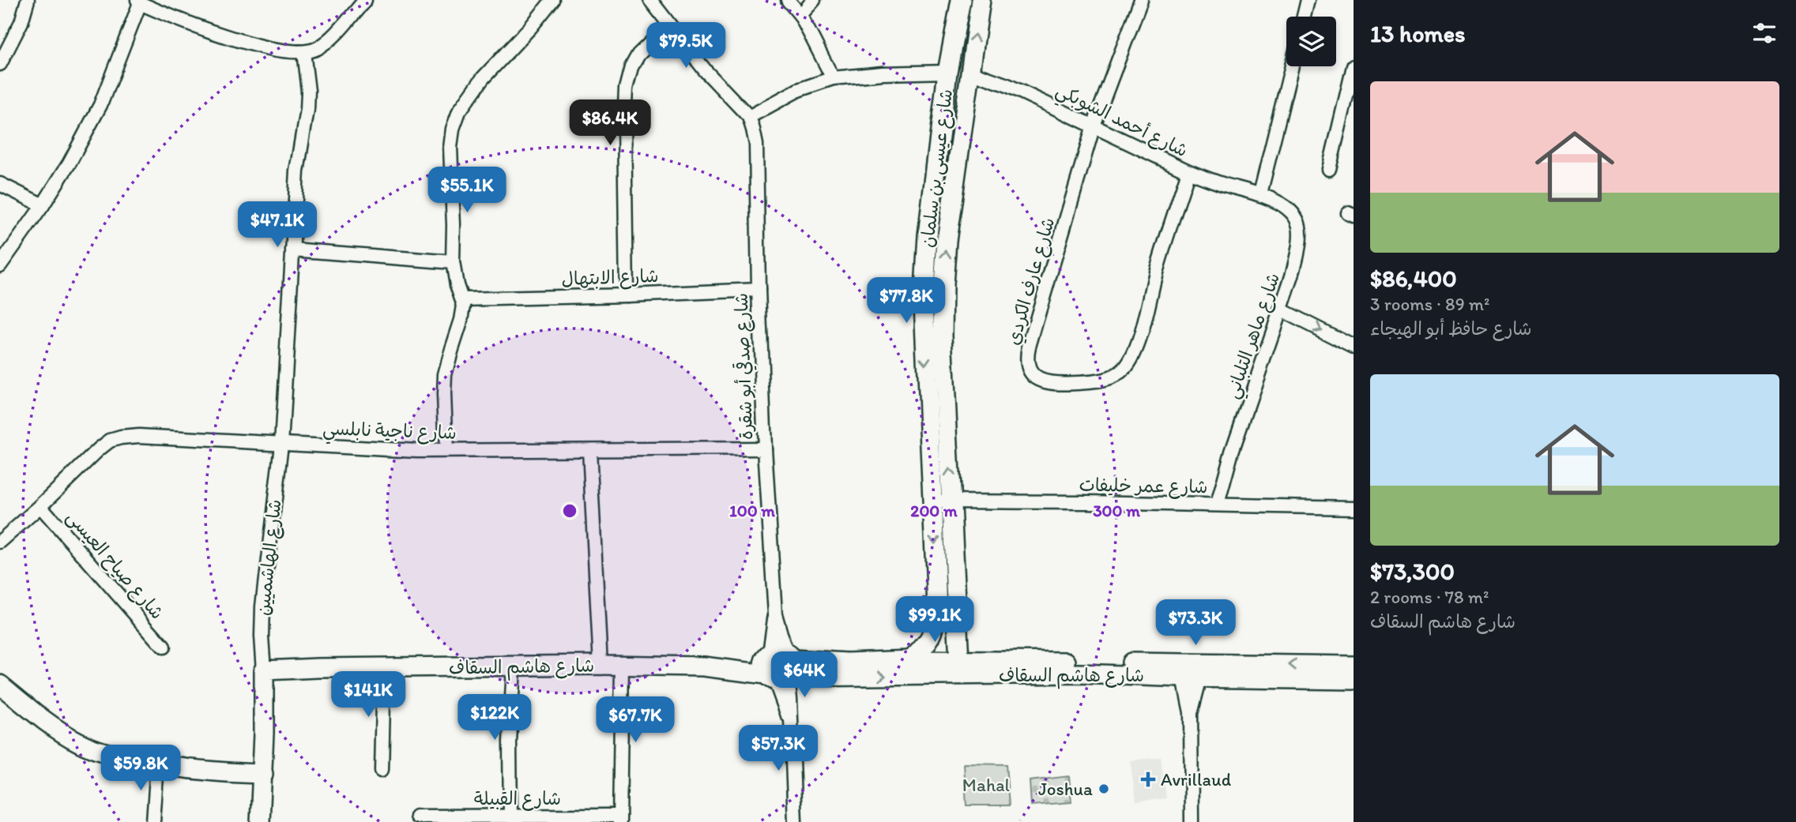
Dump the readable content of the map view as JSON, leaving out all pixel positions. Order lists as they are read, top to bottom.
{
  "streets": {
    "street": [
      "شارع أحمد الشوبكي",
      "شارع عيسى بن سلمان",
      "شارع الابتهال",
      "شارع عارف الكردي",
      "شارع ماهر التلباني",
      "شارع صدقي أبو شقرة",
      "شارع ناجية نابلسي",
      "شارع عمر خليفات",
      "شارع الهاشميين",
      "شارع صياح العيسى",
      "شارع هاشم السقاف",
      "شارع القبيلة"
    ]
  },
  "crossings": [
    ["شارع أحمد الشوبكي", "شارع عيسى بن سلمان"],
    ["شارع أحمد الشوبكي", "شارع عارف الكردي"],
    ["شارع أحمد الشوبكي", "شارع ماهر التلباني"],
    ["شارع عيسى بن سلمان", "شارع عمر خليفات"],
    ["شارع عيسى بن سلمان", "شارع هاشم السقاف"],
    ["شارع الابتهال", "شارع صدقي أبو شقرة"],
    ["شارع ماهر التلباني", "شارع عمر خليفات"],
    ["شارع صدقي أبو شقرة", "شارع ناجية نابلسي"],
    ["شارع صدقي أبو شقرة", "شارع هاشم السقاف"],
    ["شارع ناجية نابلسي", "شارع الهاشميين"],
    ["شارع ناجية نابلسي", "شارع صياح العيسى"],
    ["شارع الهاشميين", "شارع هاشم السقاف"],
    ["شارع هاشم السقاف", "شارع القبيلة"]
  ],
  "parks": ["Mahal"],
  "places": {
    "health": ["Avrillaud"],
    "other": ["Joshua"]
  },
  "page": {
    "heading": "13 homes",
    "price": [
      "$79.5K",
      "$86.4K",
      "$55.1K",
      "$47.1K",
      "$77.8K",
      "$99.1K",
      "$73.3K",
      "$64K",
      "$141K",
      "$122K",
      "$67.7K",
      "$57.3K",
      "$59.8K"
    ],
    "list": [
      {
        "name": "$86,400",
        "note": "3 rooms · 89 m² · شارع حافظ أبو الهيجاء"
      },
      {
        "name": "$73,300",
        "note": "2 rooms · 78 m² · شارع هاشم السقاف"
      }
    ]
  },
  "rings": ["100 m", "200 m", "300 m"]
}
